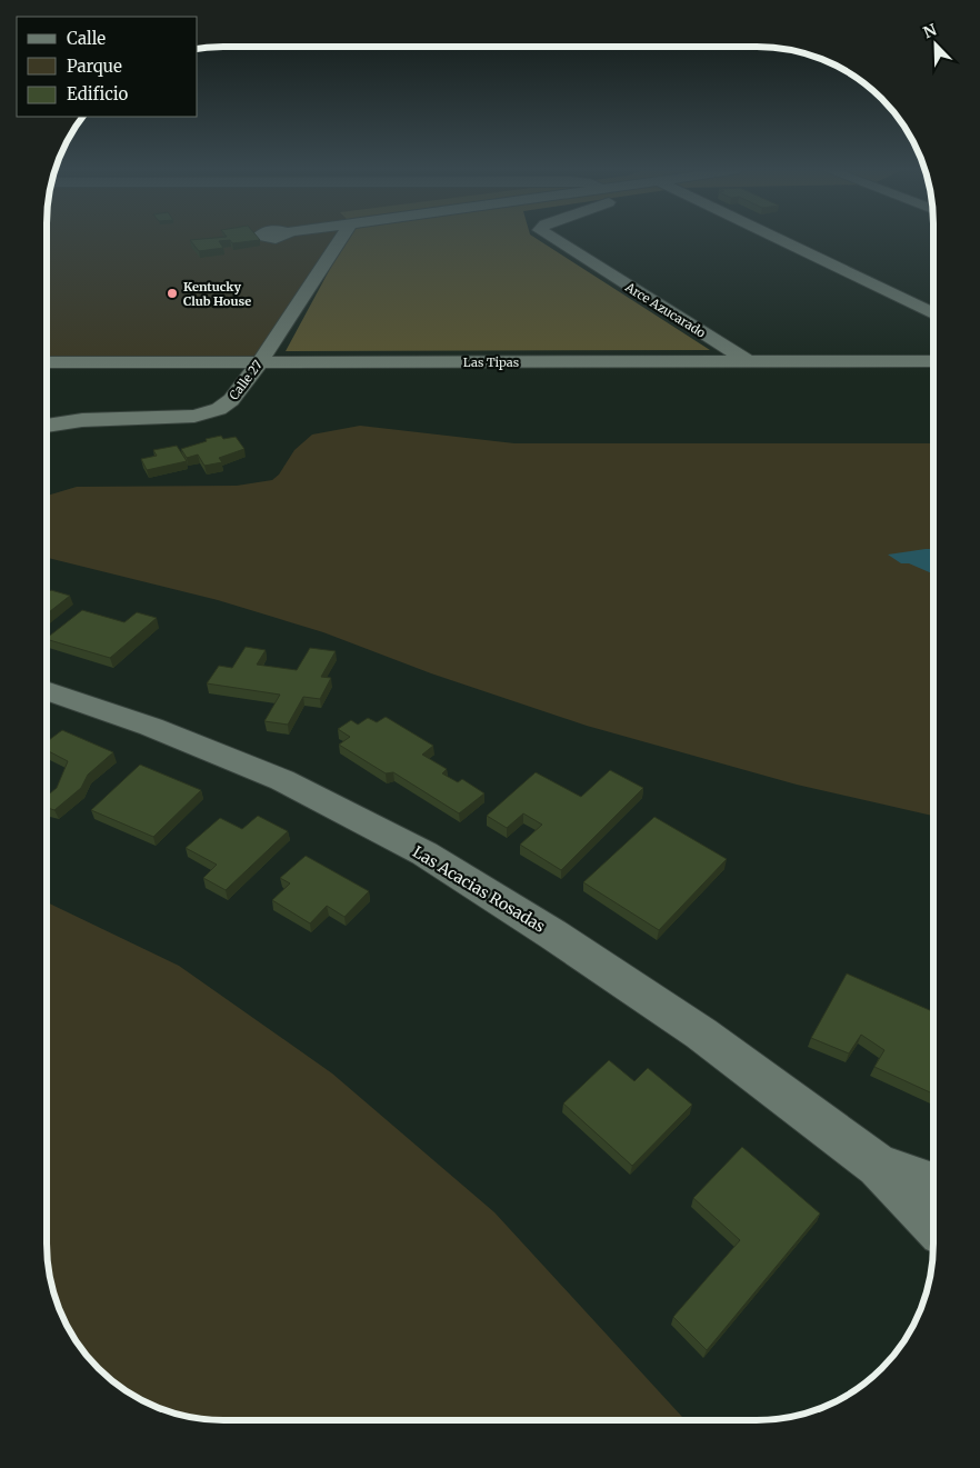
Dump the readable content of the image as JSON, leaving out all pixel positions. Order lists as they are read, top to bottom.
{
  "streets": {
    "street": [
      "Arce Azucarado",
      "Las Tipas",
      "Calle 27",
      "Las Acacias Rosadas"
    ]
  },
  "crossings": [
    ["Arce Azucarado", "Las Tipas"],
    ["Las Tipas", "Calle 27"]
  ],
  "places": ["Kentucky Club House"],
  "legend": ["Calle", "Parque", "Edificio"],
  "north": "top left"
}
